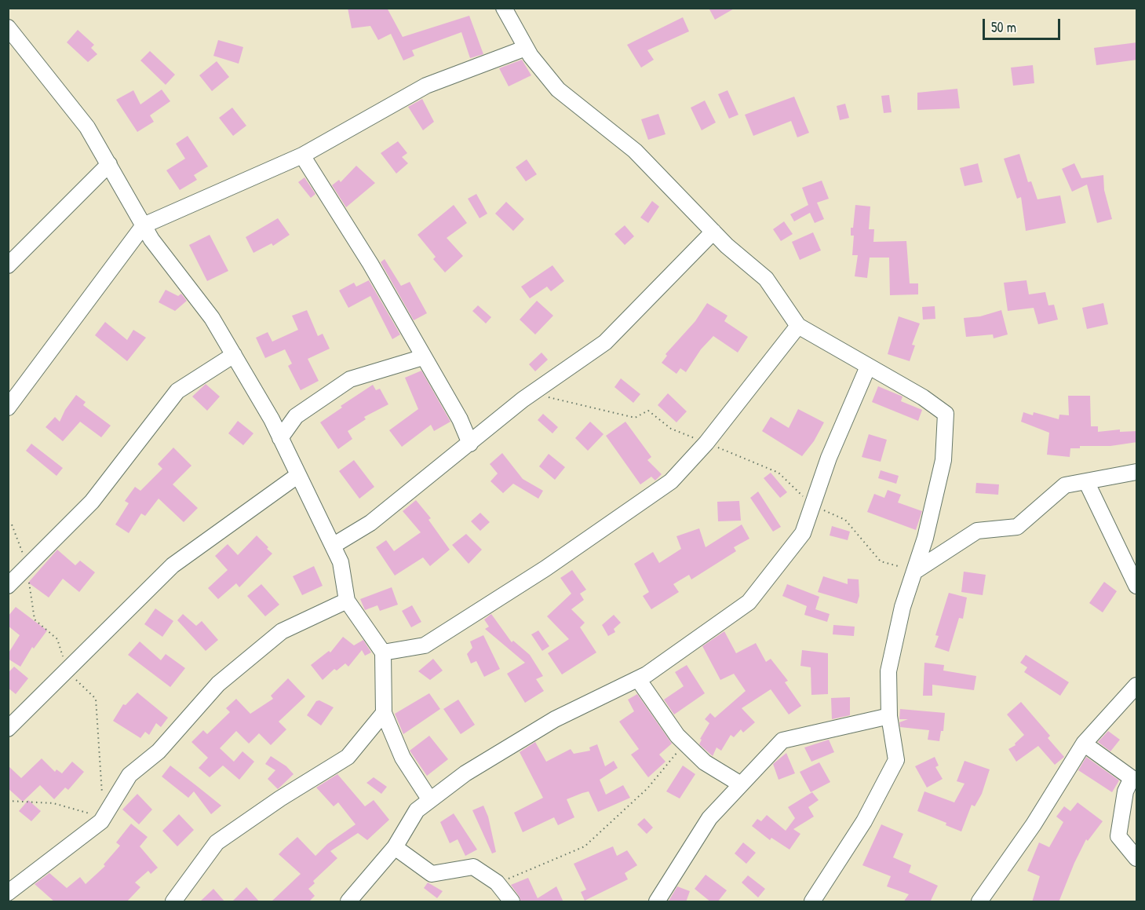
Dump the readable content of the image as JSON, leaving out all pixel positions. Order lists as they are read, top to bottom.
{
  "scale_bar": "50 m"
}
